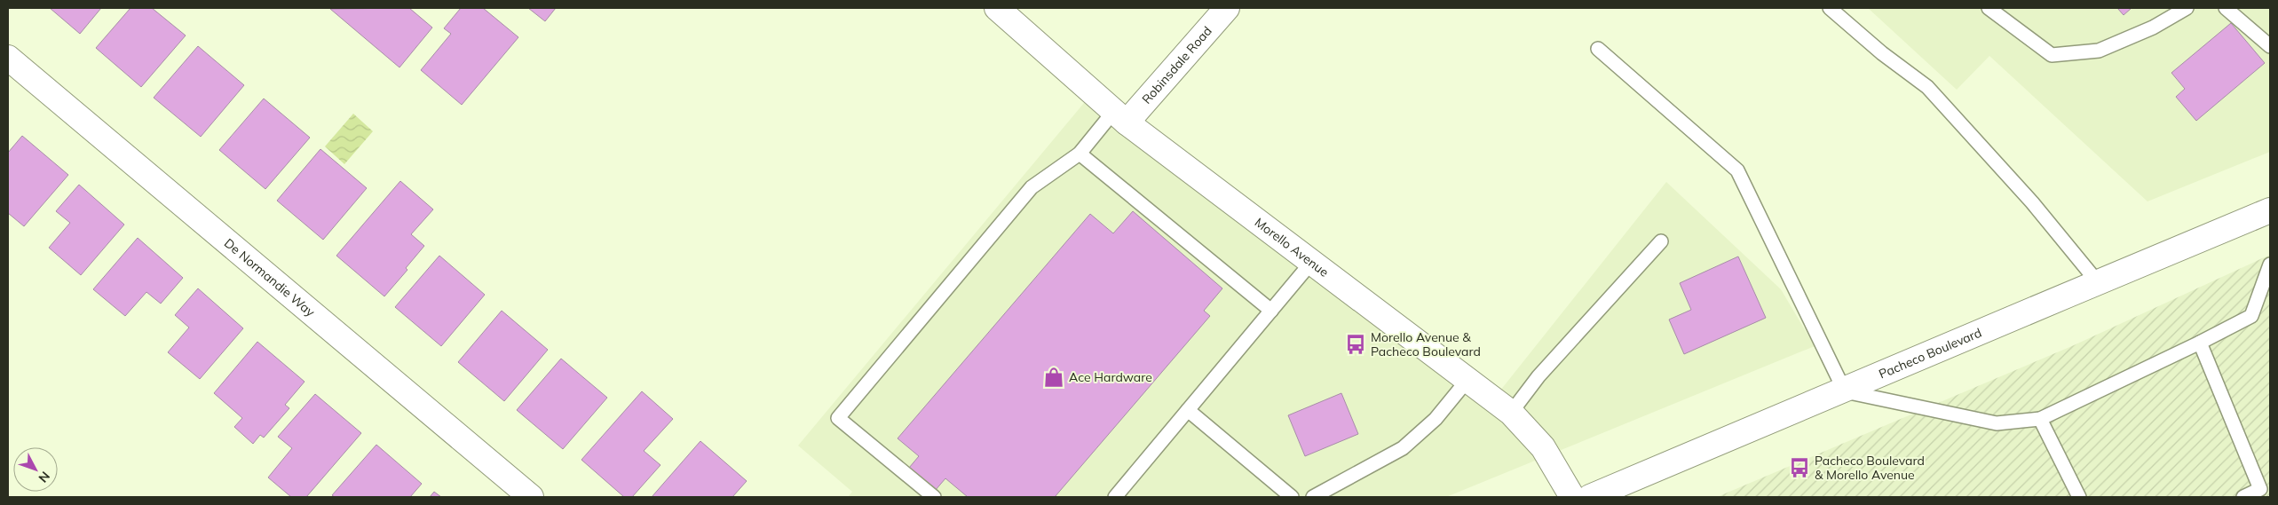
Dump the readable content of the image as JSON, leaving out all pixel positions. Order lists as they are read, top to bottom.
{
  "streets": {
    "street": [
      "Robinsdale Road",
      "Morello Avenue",
      "De Normandie Way",
      "Pacheco Boulevard"
    ]
  },
  "crossings": [
    ["Robinsdale Road", "Morello Avenue"]
  ],
  "places": {
    "bus stop": ["Morello Avenue & Pacheco Boulevard", "Pacheco Boulevard & Morello Avenue"],
    "shop": ["Ace Hardware"]
  },
  "north": "bottom right"
}
